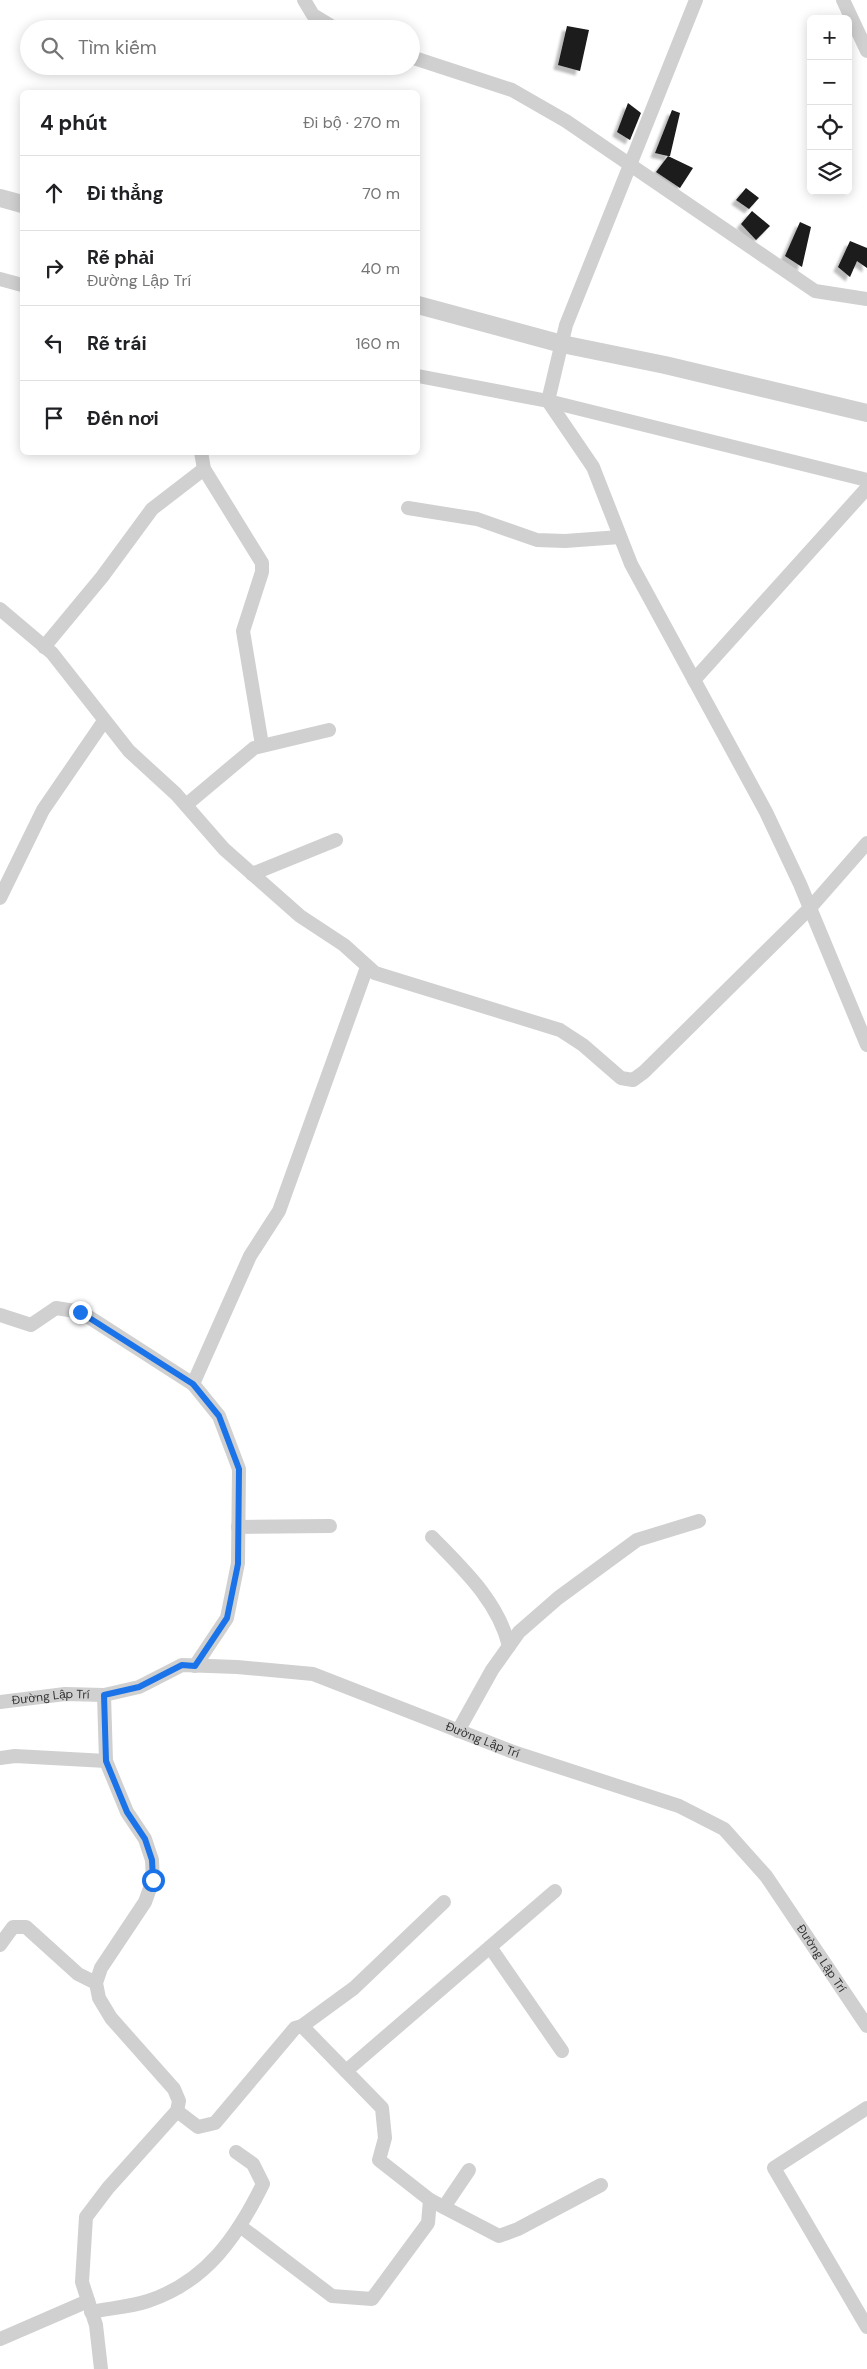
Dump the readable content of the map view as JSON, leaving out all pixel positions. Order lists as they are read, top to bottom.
{
  "streets": {
    "street": ["Đường Lập Trí"]
  },
  "page": {
    "map_buttons": ["+", "−"],
    "search": "Tìm kiếm",
    "heading": ["4 phút", "Đi bộ · 270 m"],
    "list": [
      ["Đi thẳng", "70 m"],
      ["Rẽ phải", "Đường Lập Trí", "40 m"],
      ["Rẽ trái", "160 m"],
      "Đến nơi"
    ]
  }
}
